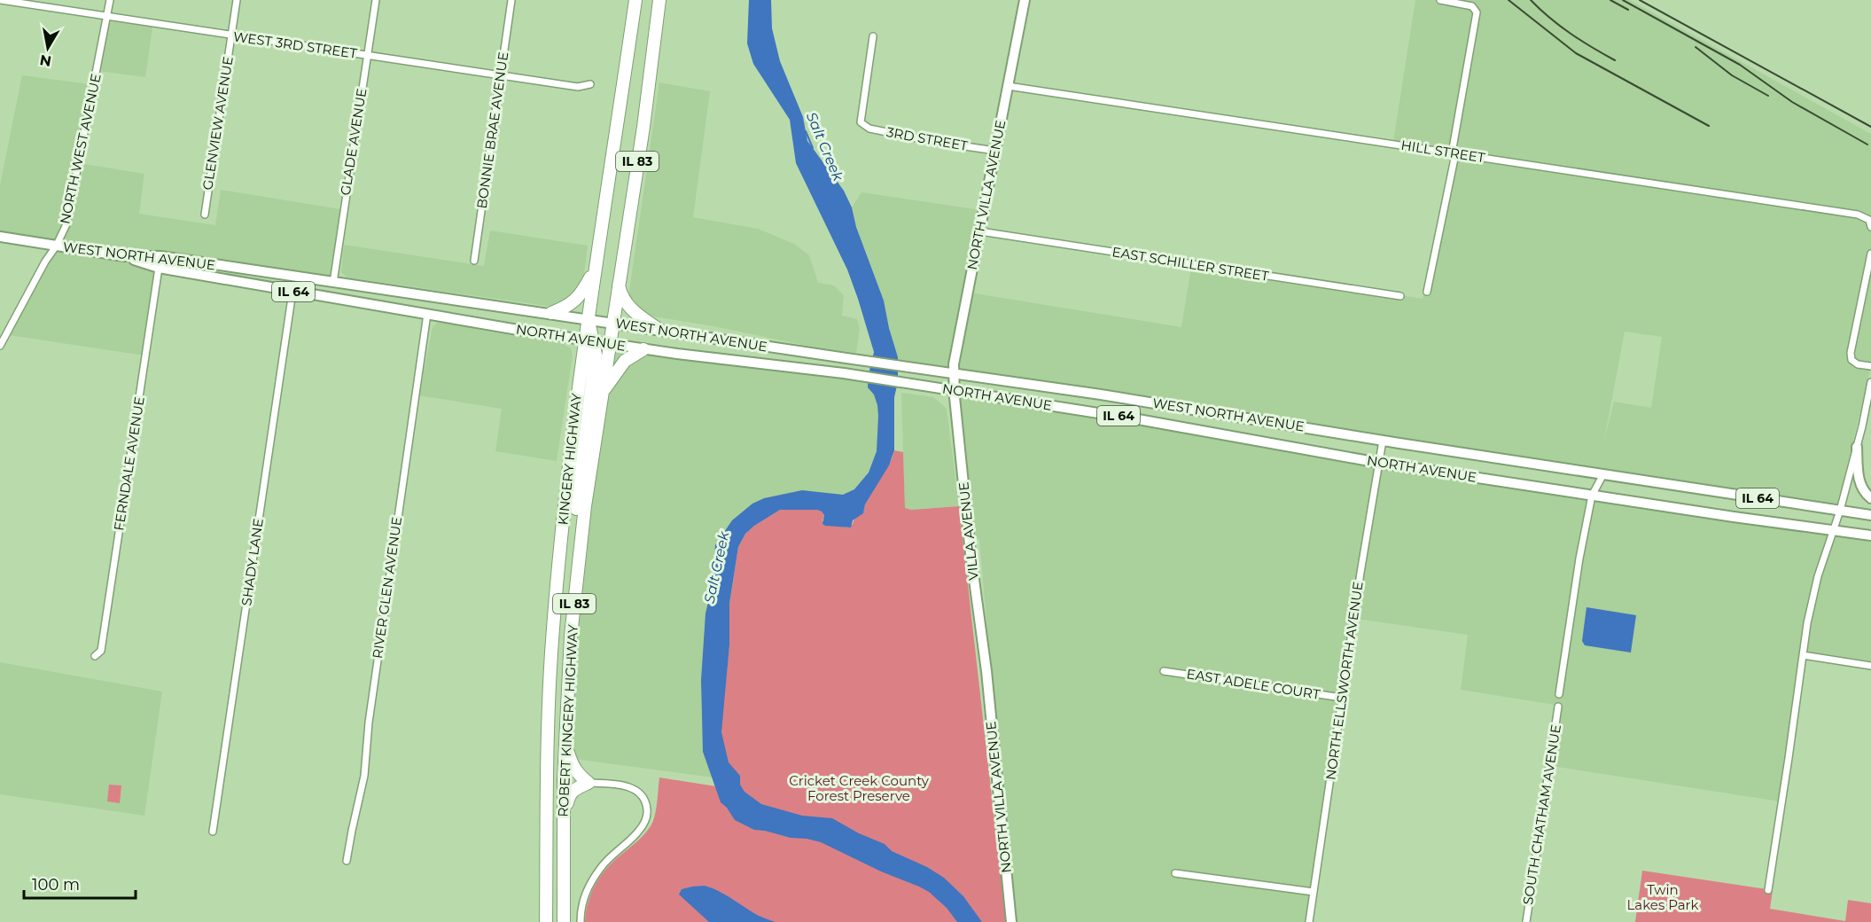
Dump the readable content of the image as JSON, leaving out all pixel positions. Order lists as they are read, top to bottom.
{
  "streets": {
    "highway": ["IL 83", "KINGERY HIGHWAY", "ROBERT KINGERY HIGHWAY"],
    "main road": [
      "NORTH VILLA AVENUE",
      "WEST NORTH AVENUE",
      "IL 64",
      "NORTH AVENUE",
      "VILLA AVENUE"
    ],
    "street": [
      "WEST 3RD STREET",
      "GLENVIEW AVENUE",
      "BONNIE BRAE AVENUE",
      "3RD STREET",
      "GLADE AVENUE",
      "NORTH WEST AVENUE",
      "HILL STREET",
      "EAST SCHILLER STREET",
      "FERNDALE AVENUE",
      "SHADY LANE",
      "RIVER GLEN AVENUE",
      "NORTH ELLSWORTH AVENUE",
      "EAST ADELE COURT",
      "SOUTH CHATHAM AVENUE"
    ]
  },
  "crossings": [
    ["WEST 3RD STREET", "GLENVIEW AVENUE"],
    ["WEST 3RD STREET", "BONNIE BRAE AVENUE"],
    ["WEST 3RD STREET", "GLADE AVENUE"],
    ["WEST 3RD STREET", "NORTH WEST AVENUE"],
    ["3RD STREET", "NORTH VILLA AVENUE"],
    ["GLADE AVENUE", "WEST NORTH AVENUE"],
    ["NORTH WEST AVENUE", "WEST NORTH AVENUE"],
    ["HILL STREET", "NORTH VILLA AVENUE"],
    ["NORTH VILLA AVENUE", "WEST NORTH AVENUE"],
    ["NORTH VILLA AVENUE", "EAST SCHILLER STREET"],
    ["NORTH VILLA AVENUE", "NORTH AVENUE"],
    ["NORTH VILLA AVENUE", "VILLA AVENUE"],
    ["WEST NORTH AVENUE", "NORTH AVENUE"],
    ["WEST NORTH AVENUE", "KINGERY HIGHWAY"],
    ["WEST NORTH AVENUE", "NORTH ELLSWORTH AVENUE"],
    ["NORTH AVENUE", "KINGERY HIGHWAY"],
    ["NORTH AVENUE", "FERNDALE AVENUE"],
    ["NORTH AVENUE", "VILLA AVENUE"],
    ["NORTH AVENUE", "SHADY LANE"],
    ["NORTH AVENUE", "RIVER GLEN AVENUE"],
    ["NORTH AVENUE", "NORTH ELLSWORTH AVENUE"],
    ["KINGERY HIGHWAY", "ROBERT KINGERY HIGHWAY"],
    ["NORTH ELLSWORTH AVENUE", "EAST ADELE COURT"]
  ],
  "water": ["Salt Creek"],
  "parks": ["Cricket Creek County Forest Preserve", "Twin Lakes Park"],
  "scale_bar": "100 m",
  "north": "bottom"
}
